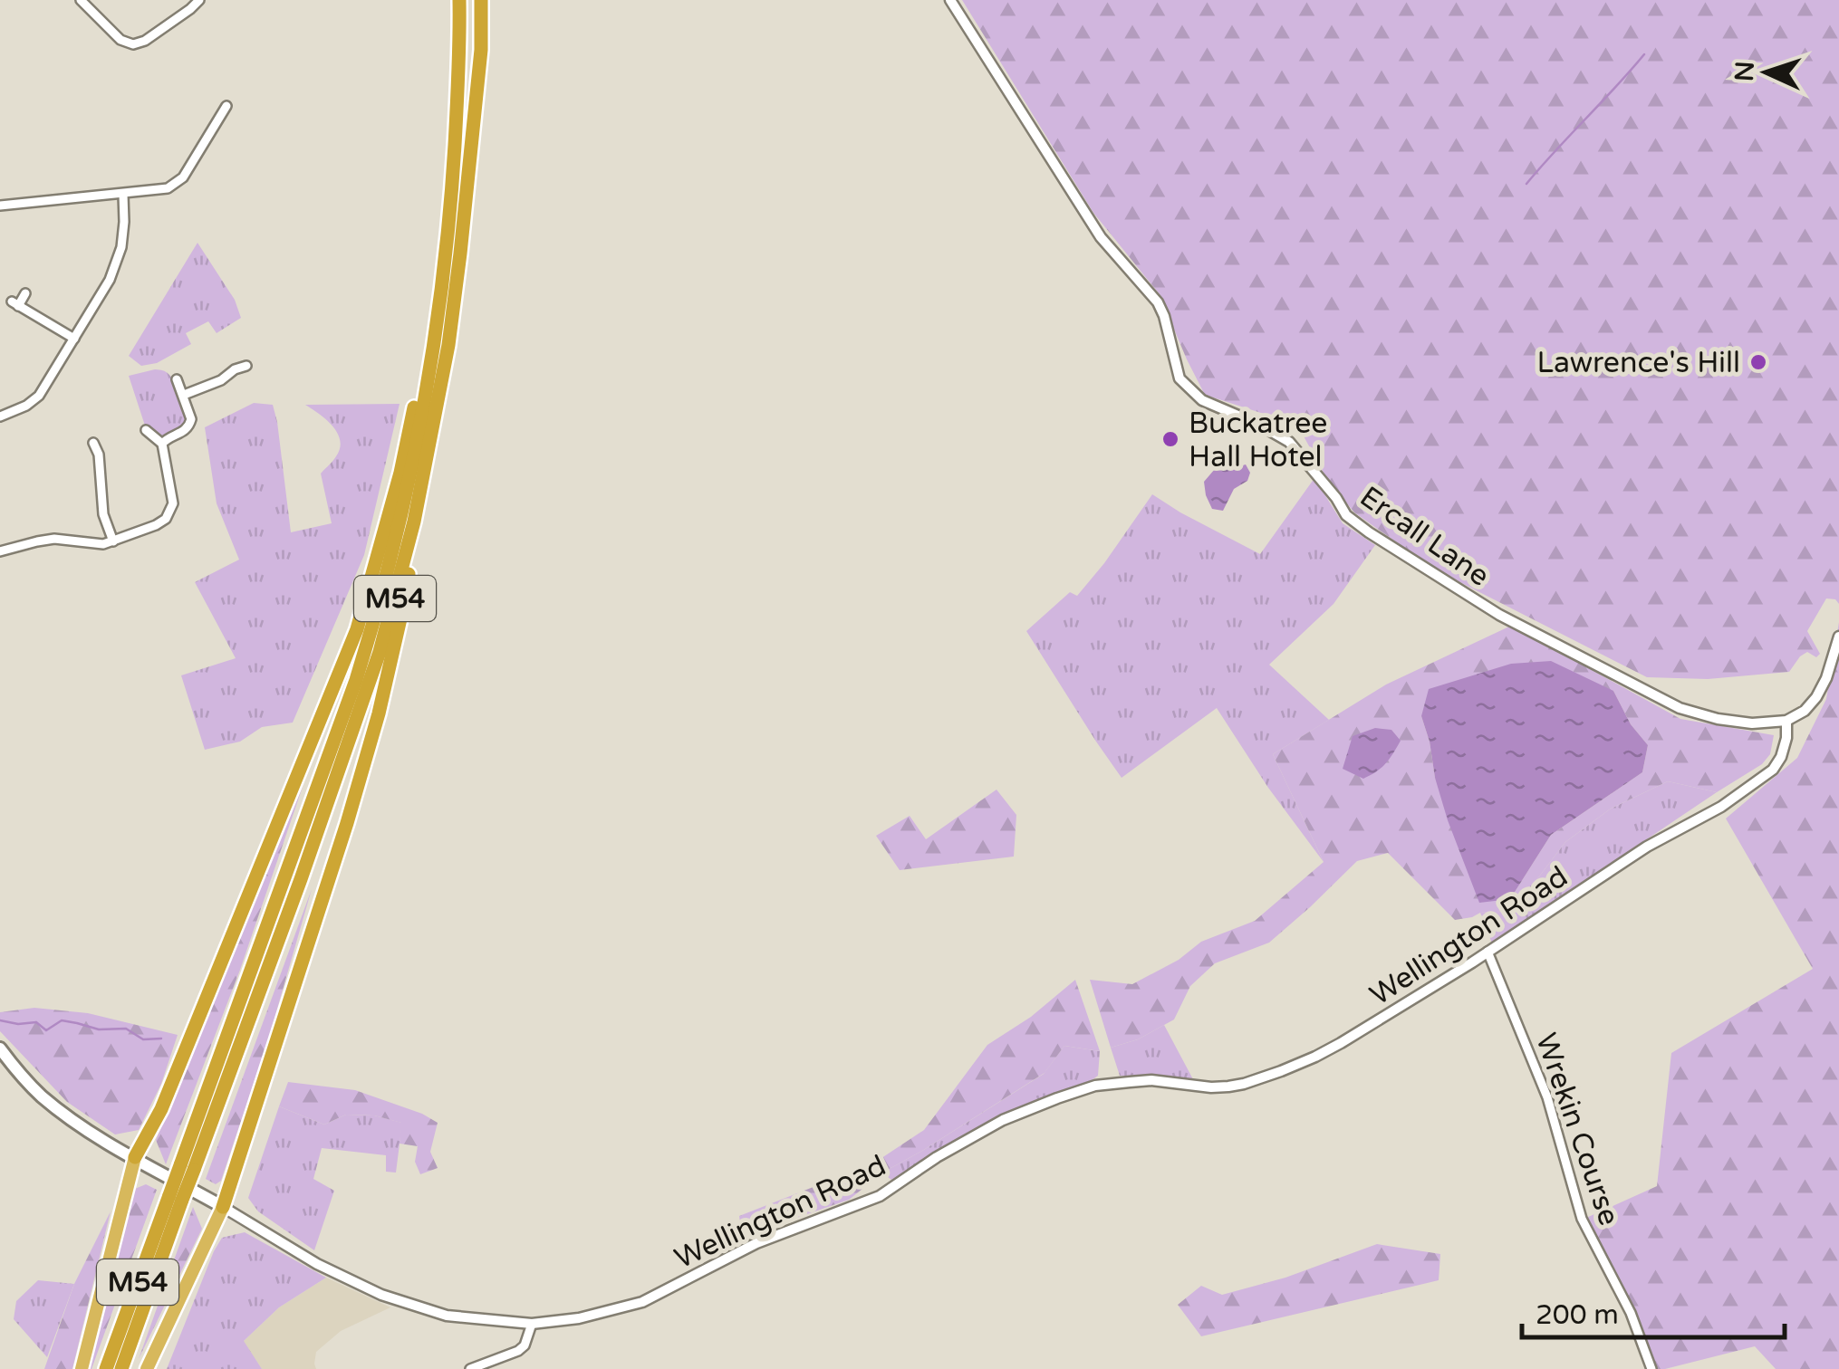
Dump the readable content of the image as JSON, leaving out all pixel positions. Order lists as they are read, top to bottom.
{
  "streets": {
    "highway": ["M54"],
    "street": ["Ercall Lane", "Wellington Road", "Wrekin Course"]
  },
  "crossings": [
    ["Ercall Lane", "Wellington Road"],
    ["M54", "Wellington Road"],
    ["Wellington Road", "Wrekin Course"]
  ],
  "places": ["Lawrence's Hill", "Buckatree Hall Hotel"],
  "scale_bar": "200 m",
  "north": "left"
}
